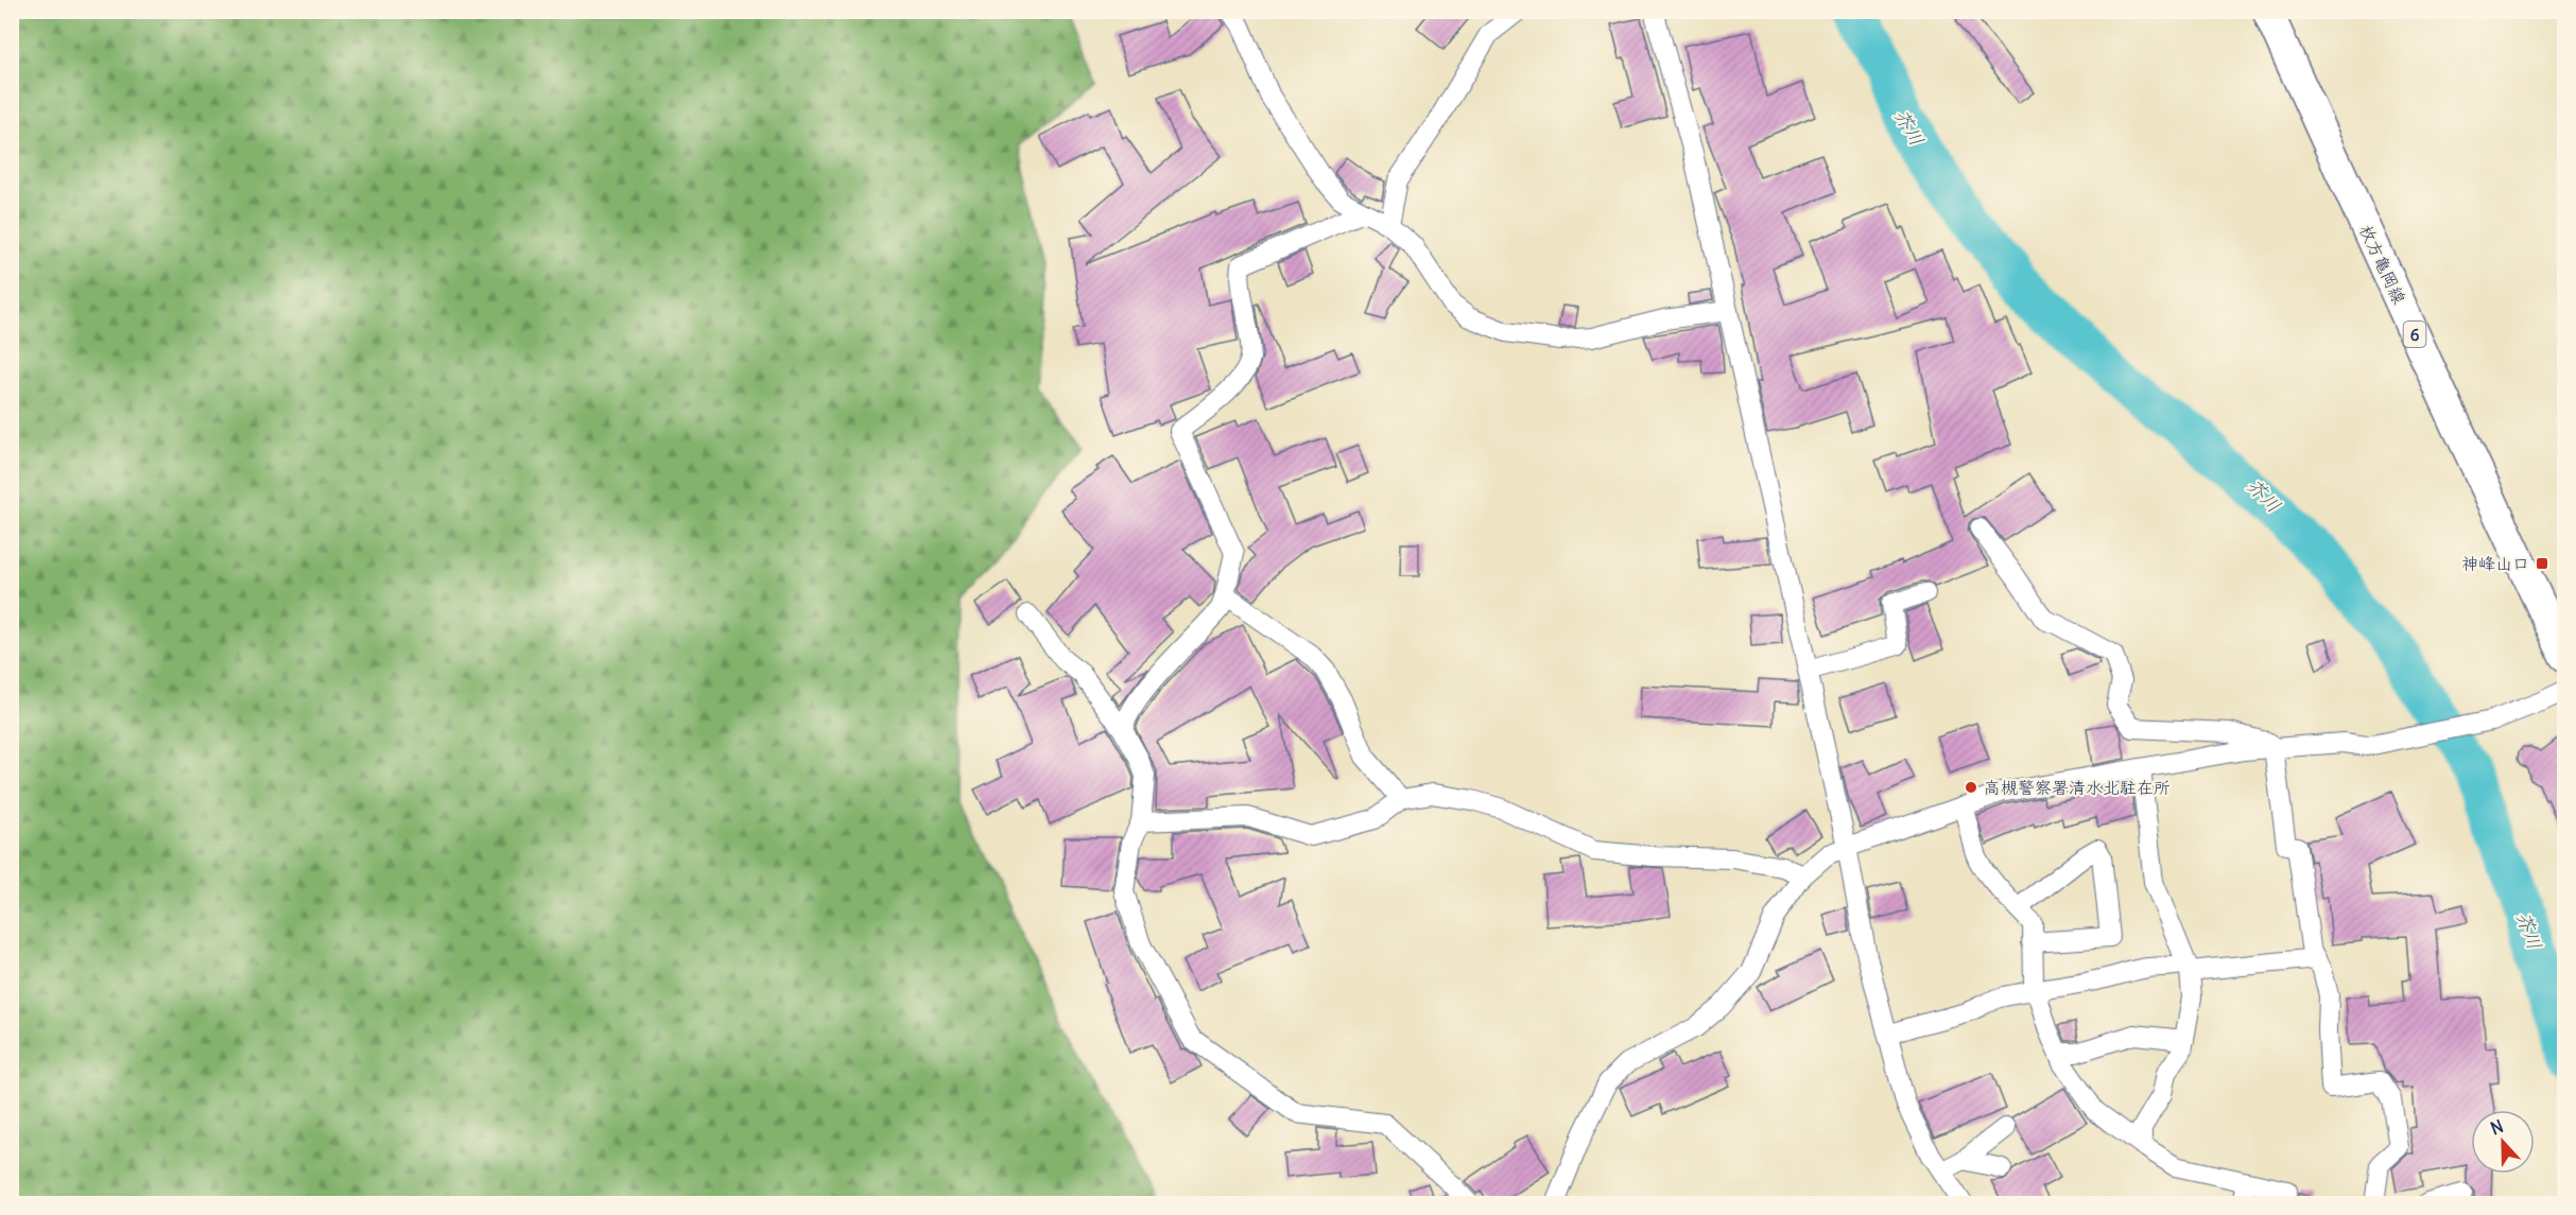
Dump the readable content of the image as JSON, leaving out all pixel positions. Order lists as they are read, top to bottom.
{
  "streets": {
    "main road": ["枚方亀岡線", "6"]
  },
  "water": ["芥川"],
  "places": {
    "transit": ["神峰山口"],
    "other": ["高槻警察署清水北駐在所"]
  },
  "north": "top"
}
